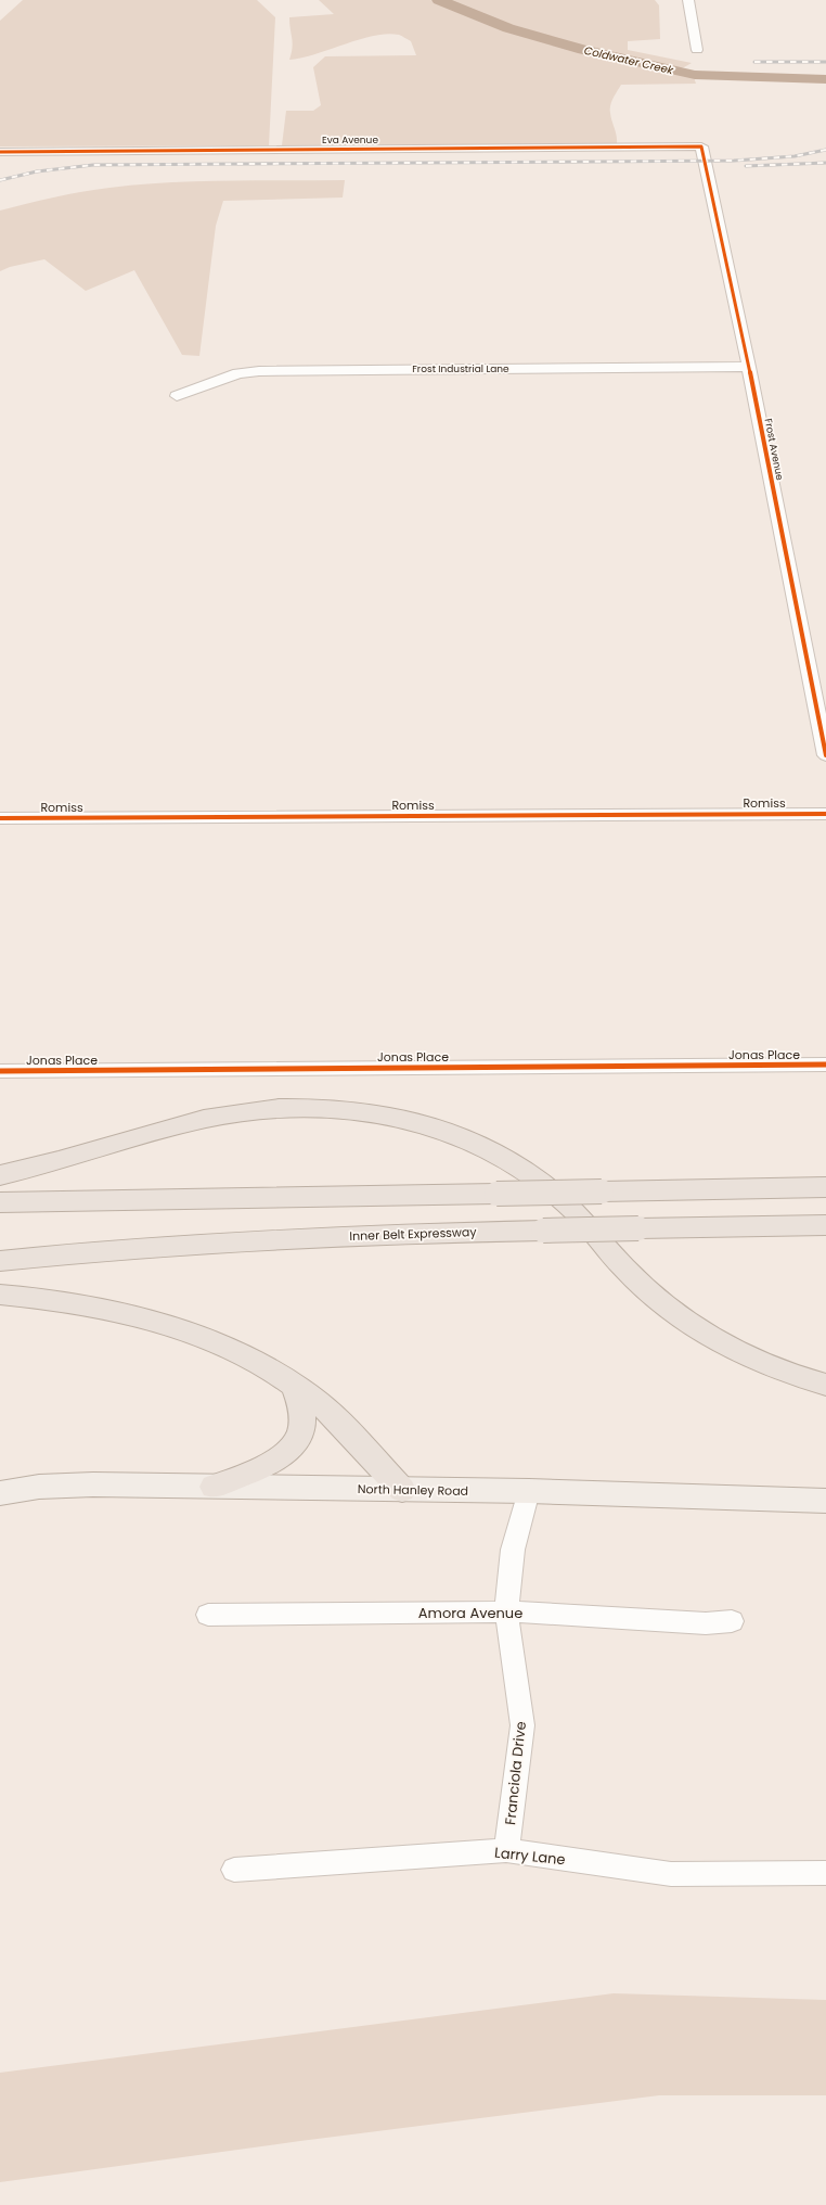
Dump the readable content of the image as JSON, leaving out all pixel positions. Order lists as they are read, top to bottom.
{
  "streets": {
    "highway": ["Inner Belt Expressway"],
    "main road": ["North Hanley Road"],
    "street": [
      "Eva Avenue",
      "Frost Industrial Lane",
      "Frost Avenue",
      "Romiss",
      "Jonas Place",
      "Amora Avenue",
      "Franciola Drive",
      "Larry Lane"
    ]
  },
  "crossings": [
    ["Eva Avenue", "Frost Avenue"],
    ["Frost Industrial Lane", "Frost Avenue"],
    ["North Hanley Road", "Franciola Drive"],
    ["Amora Avenue", "Franciola Drive"],
    ["Franciola Drive", "Larry Lane"]
  ],
  "water": ["Coldwater Creek"]
}
